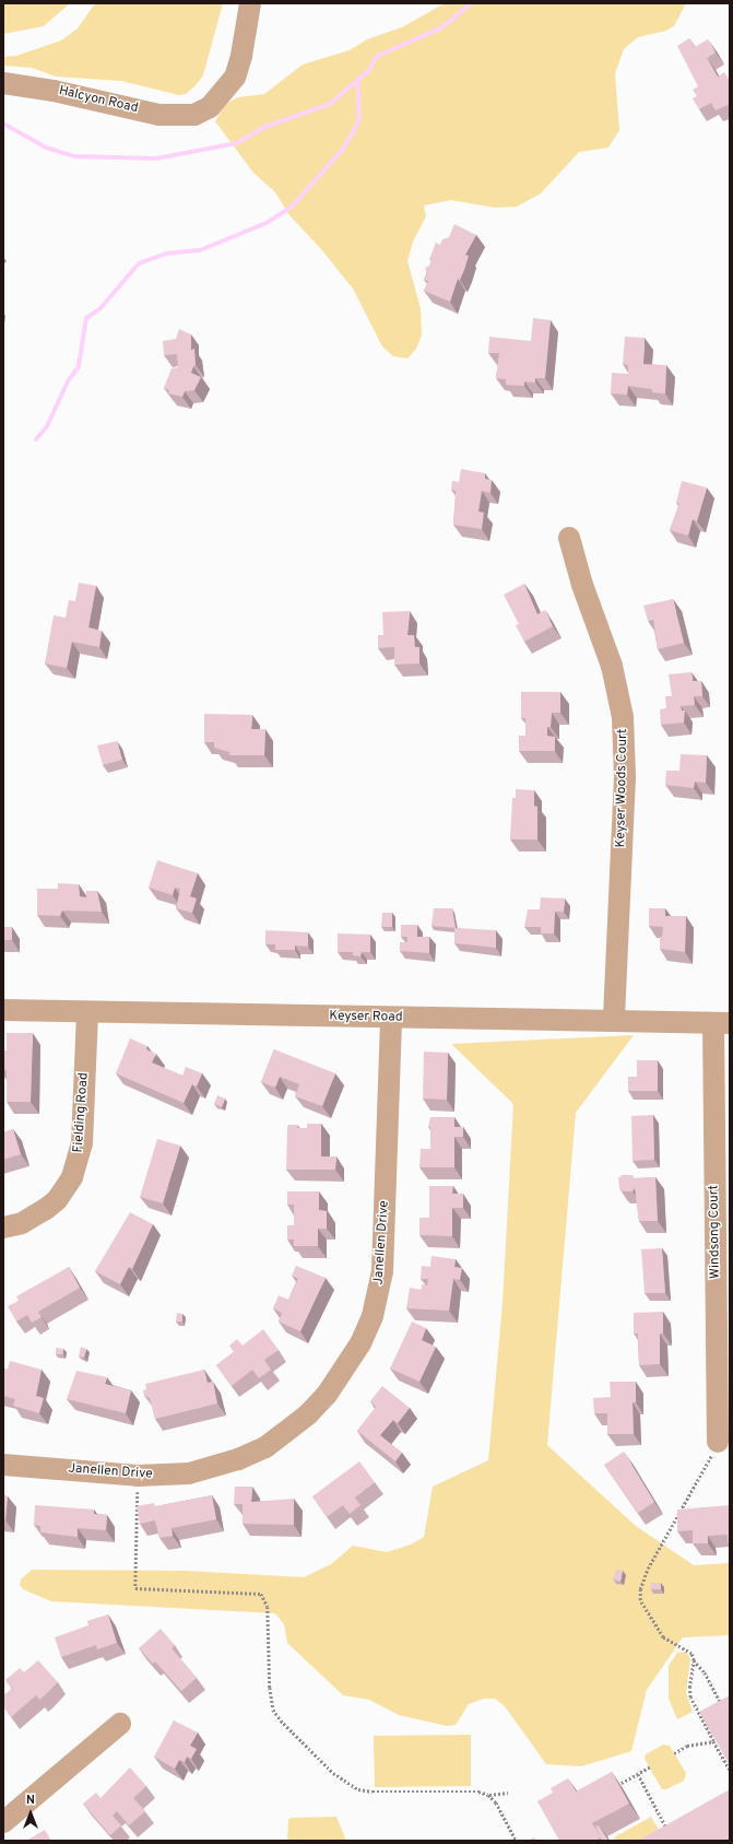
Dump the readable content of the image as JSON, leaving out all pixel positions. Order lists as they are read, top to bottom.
{
  "streets": {
    "street": [
      "Halcyon Road",
      "Keyser Woods Court",
      "Keyser Road",
      "Fielding Road",
      "Windsong Court",
      "Janellen Drive"
    ]
  },
  "crossings": [
    ["Keyser Woods Court", "Keyser Road"],
    ["Keyser Road", "Fielding Road"],
    ["Keyser Road", "Windsong Court"],
    ["Keyser Road", "Janellen Drive"]
  ],
  "north": "top"
}
